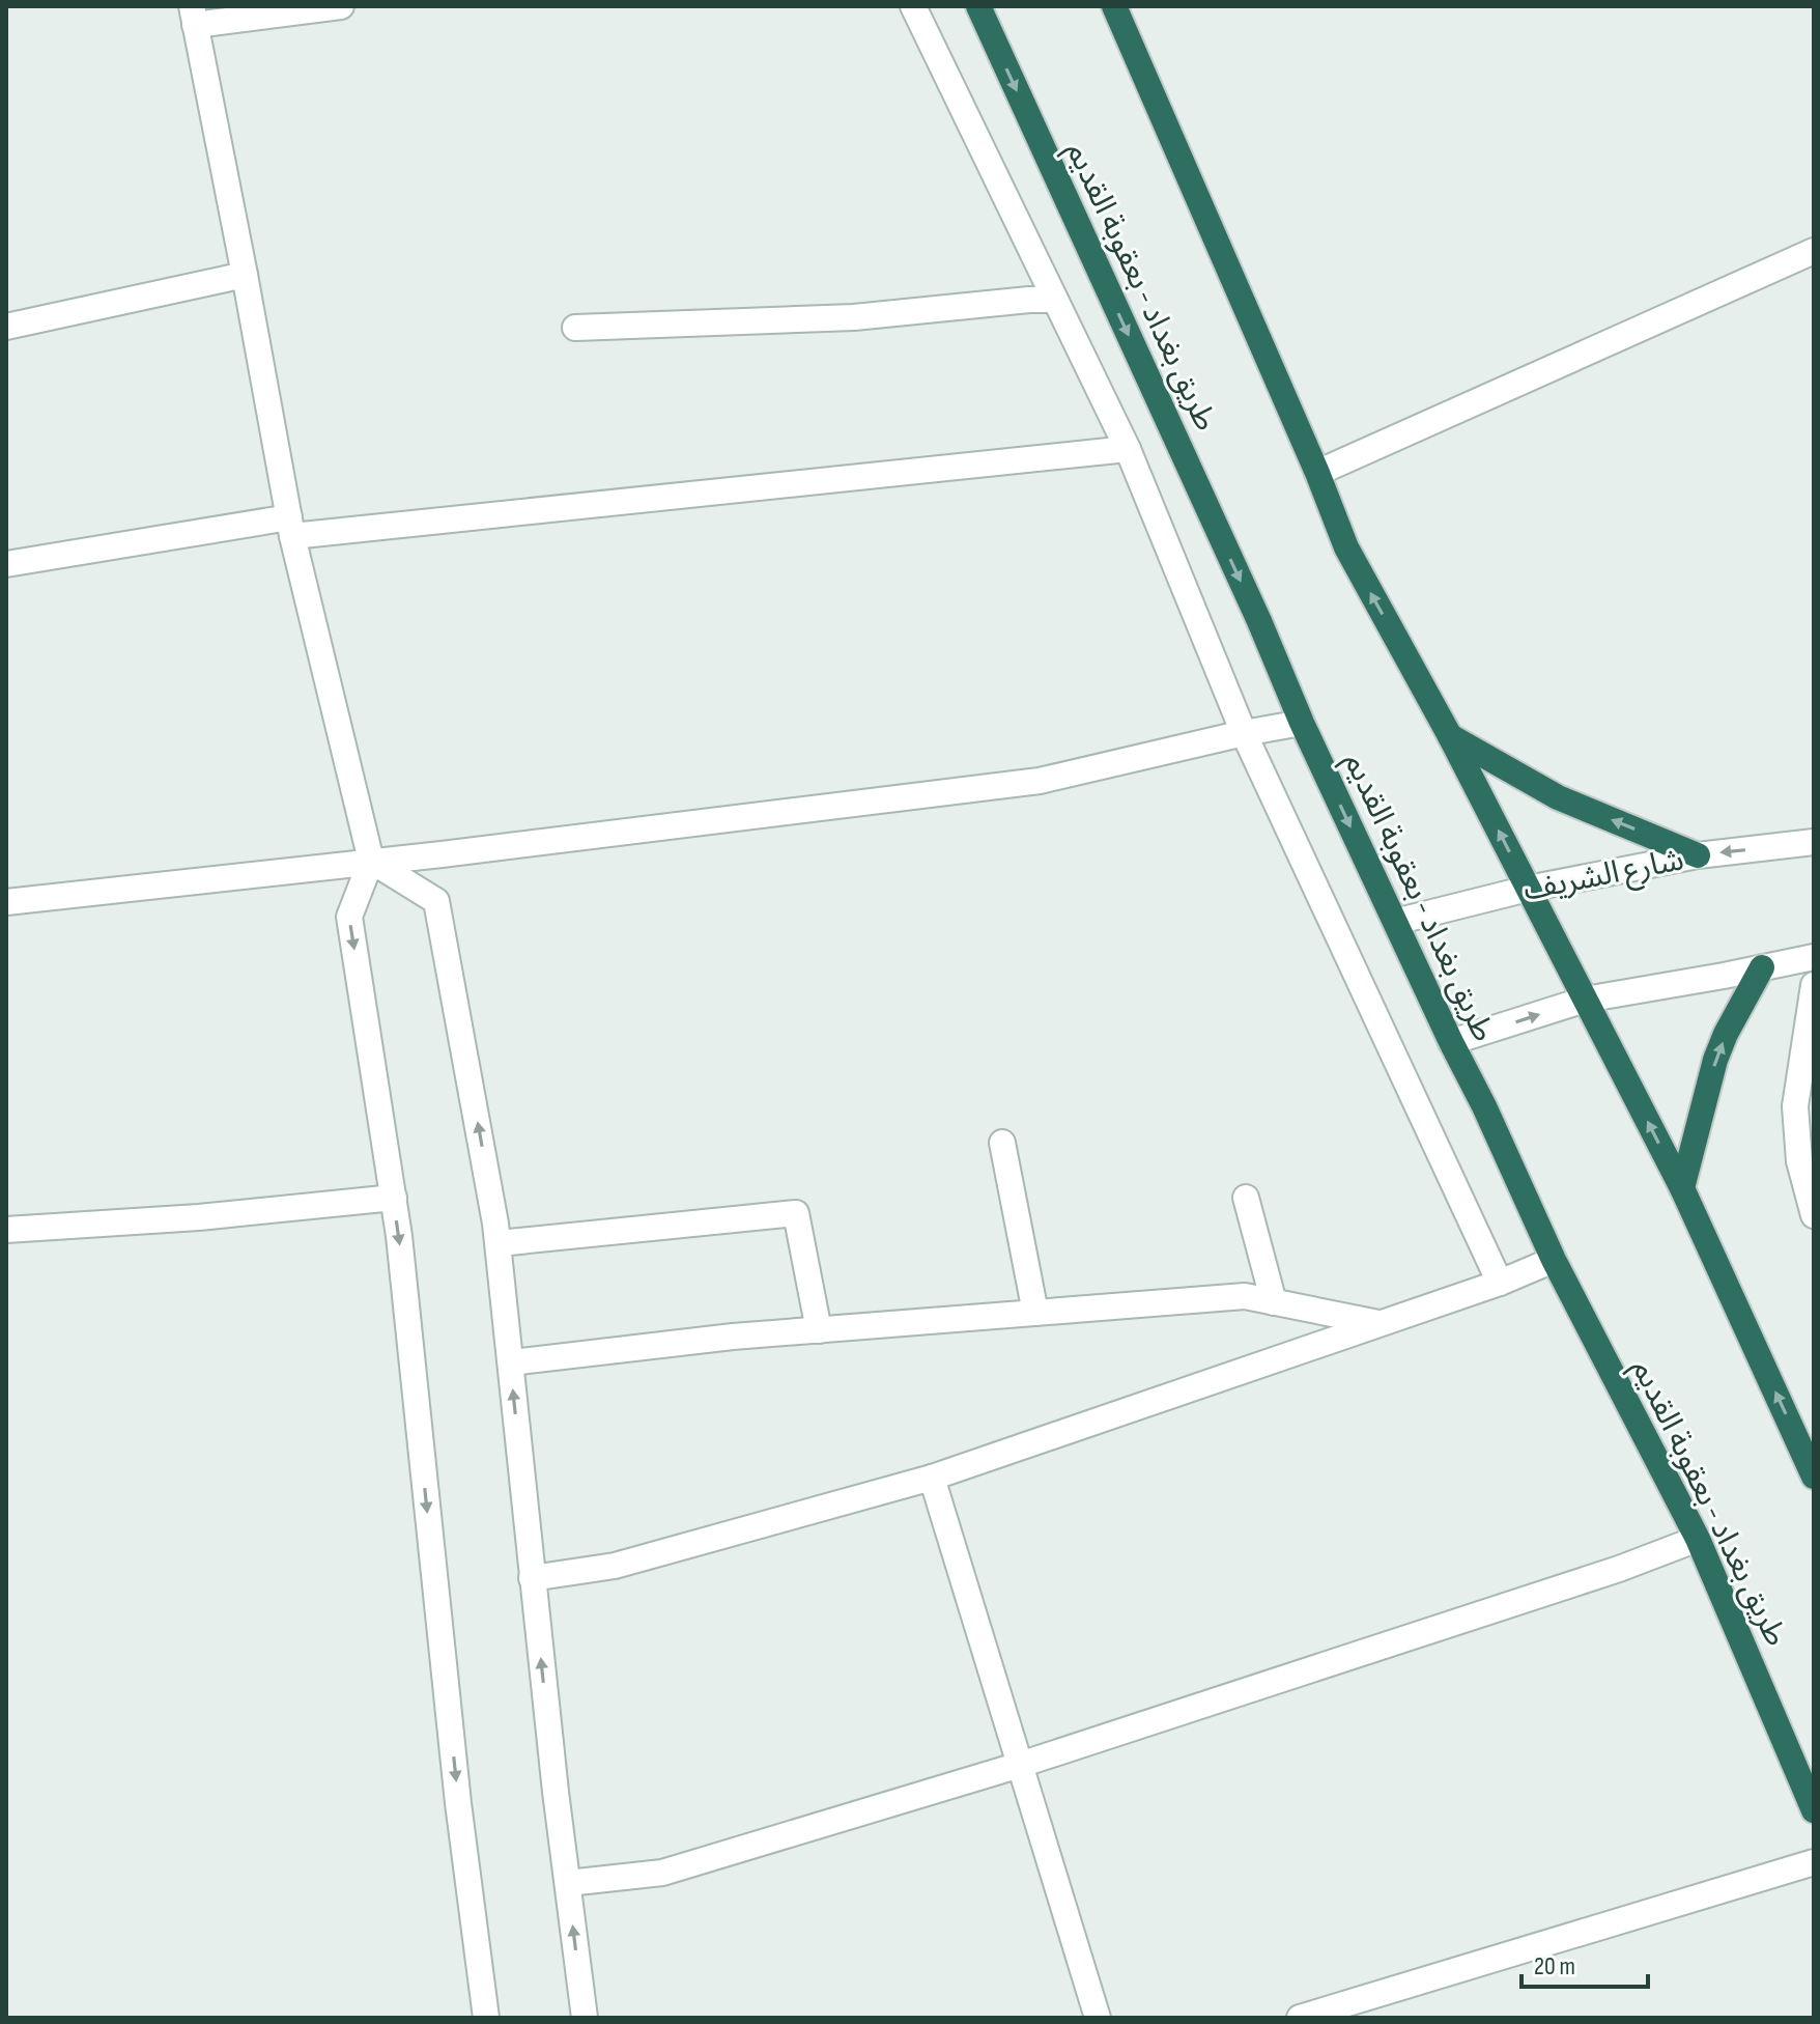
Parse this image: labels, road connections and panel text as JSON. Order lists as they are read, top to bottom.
{
  "streets": {
    "highway": ["طريق بغداد - بعقوبة القديم"],
    "street": ["شارع الشريف"]
  },
  "crossings": [
    ["طريق بغداد - بعقوبة القديم", "شارع الشريف"]
  ],
  "scale_bar": "20 m"
}
